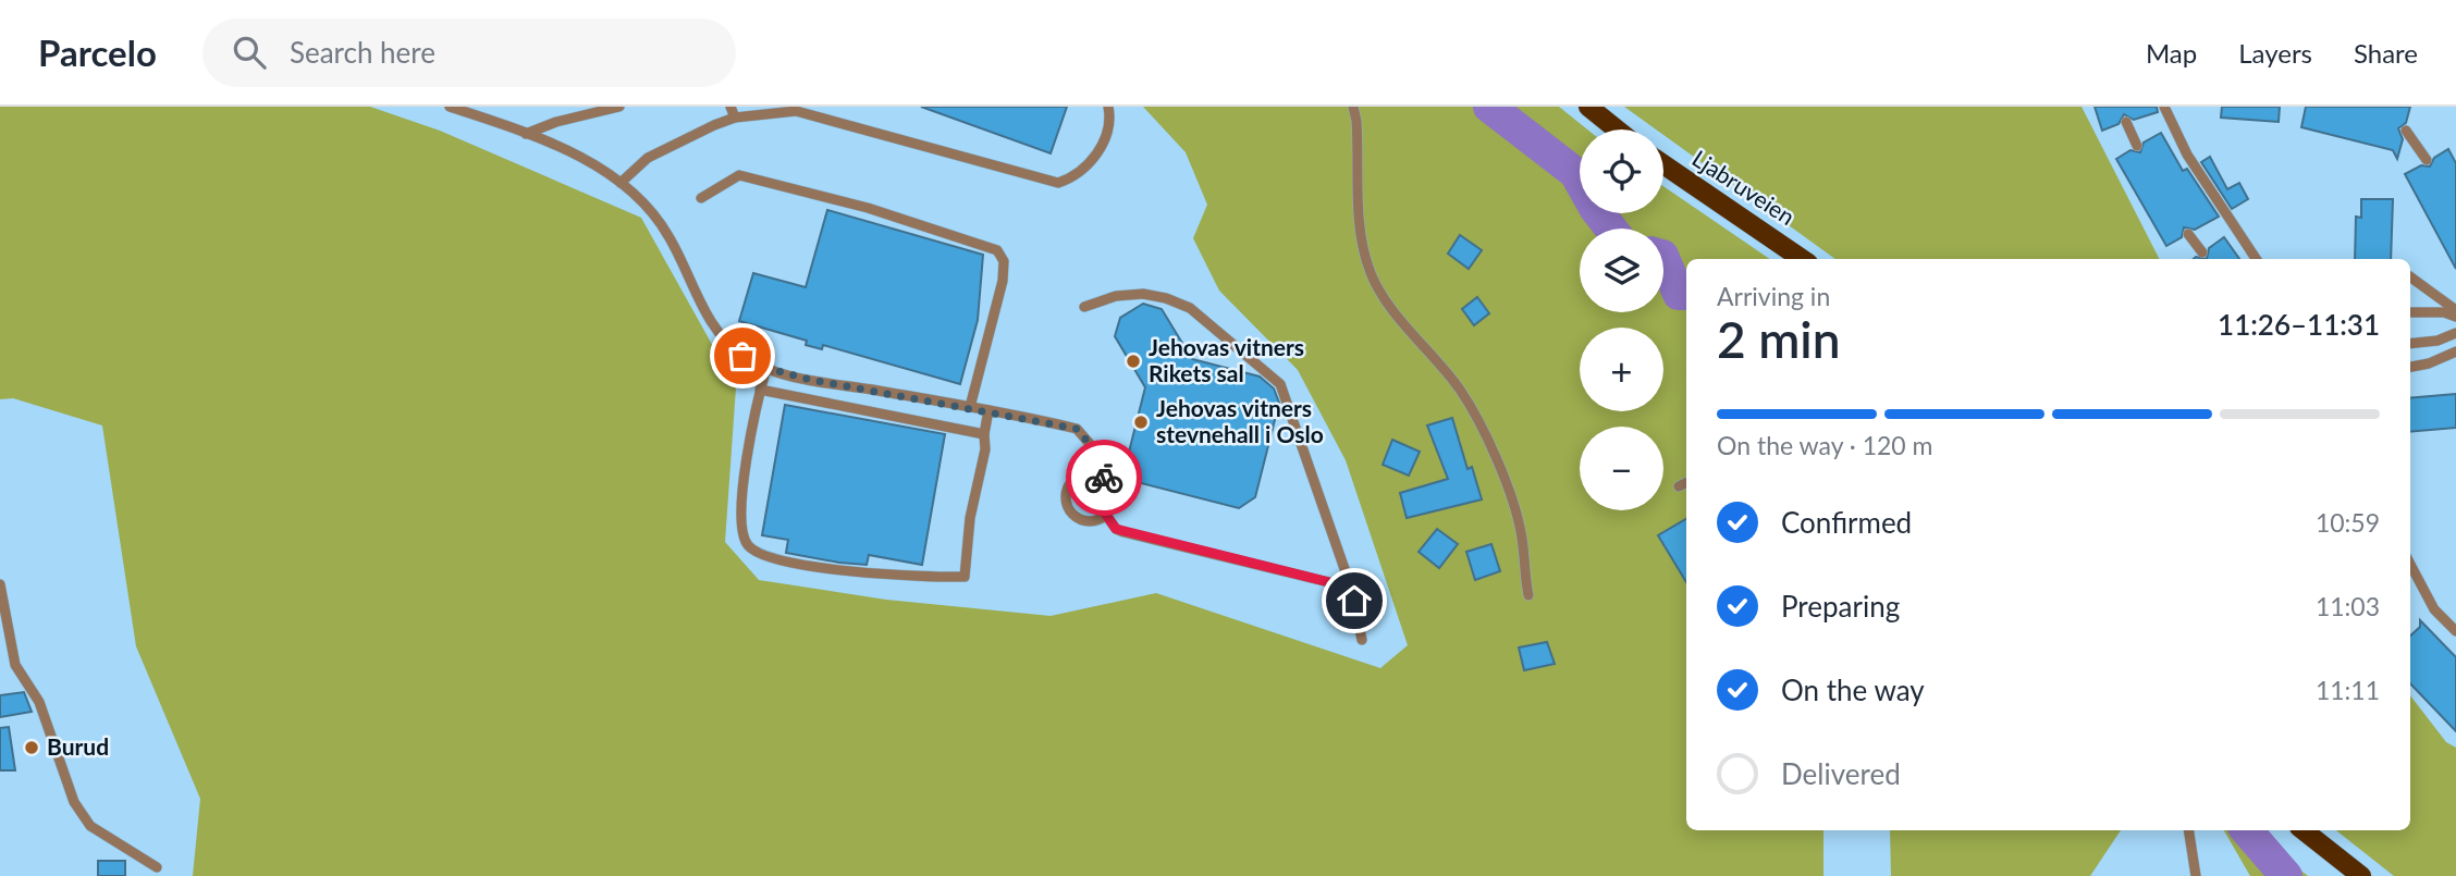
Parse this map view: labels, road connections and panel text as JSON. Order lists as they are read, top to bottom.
{
  "streets": {
    "main road": ["Ljabruveien"]
  },
  "places": ["Jehovas vitners Rikets sal", "Jehovas vitners stevnehall i Oslo", "Burud"],
  "page": {
    "header": "Parcelo",
    "search": "Search here",
    "nav": ["Map", "Layers", "Share"],
    "map_buttons": ["+", "−"],
    "heading": ["2 min", "Arriving in", "11:26–11:31"],
    "bar": "On the way · 120 m",
    "list": [
      ["Confirmed", "10:59"],
      ["Preparing", "11:03"],
      ["On the way", "11:11"],
      "Delivered"
    ]
  }
}
